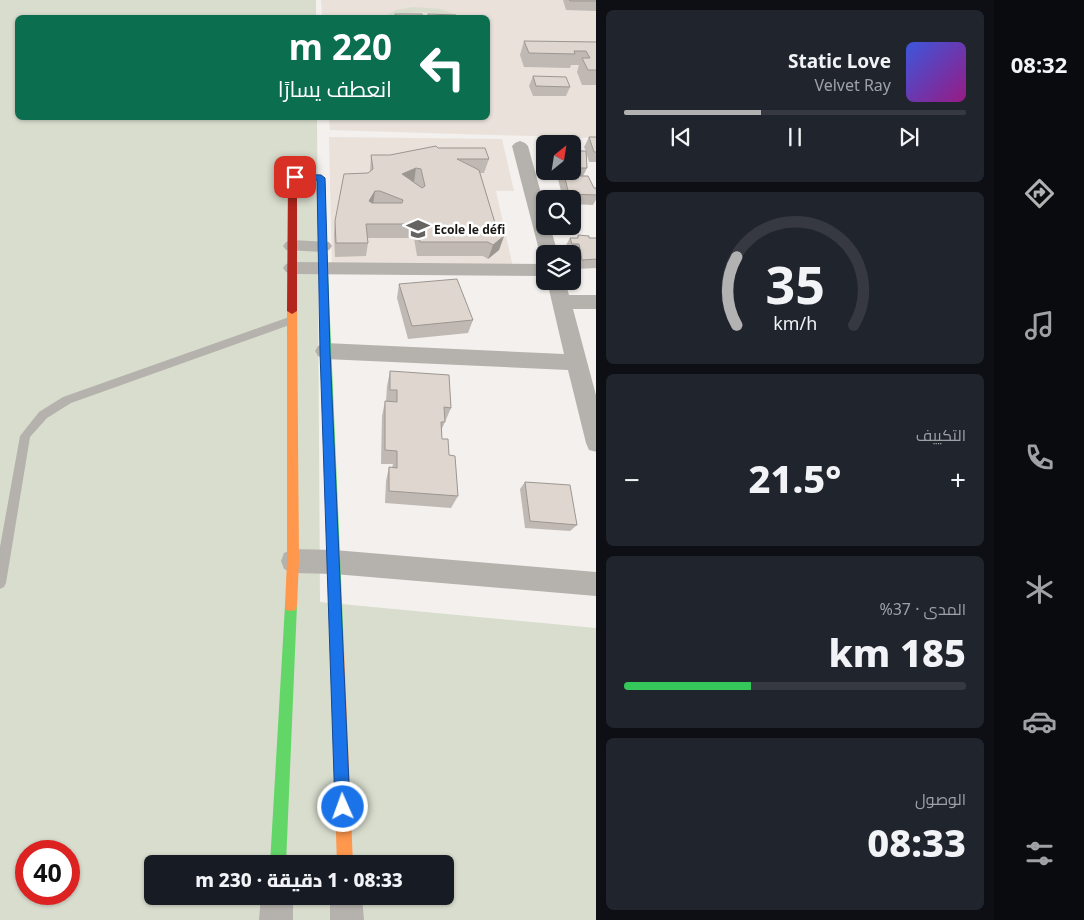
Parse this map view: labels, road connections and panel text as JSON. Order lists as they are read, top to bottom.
{
  "places": {
    "school or university": ["Ecole le défi"]
  },
  "north": "top right",
  "page": {
    "tabs": "08:32",
    "turn": ["220 m", "انعطف يسارًا"],
    "song": ["Static Love", "Velvet Ray"],
    "tile": [
      "التكييف",
      ["المدى · 37%", "185 km"],
      ["الوصول", "08:33"]
    ],
    "heat": ["−", "21.5°", "+"],
    "limit": "40",
    "trip": "08:33 · 1 دقيقة · 230 m",
    "gauge": ["35", "km/h"]
  }
}
